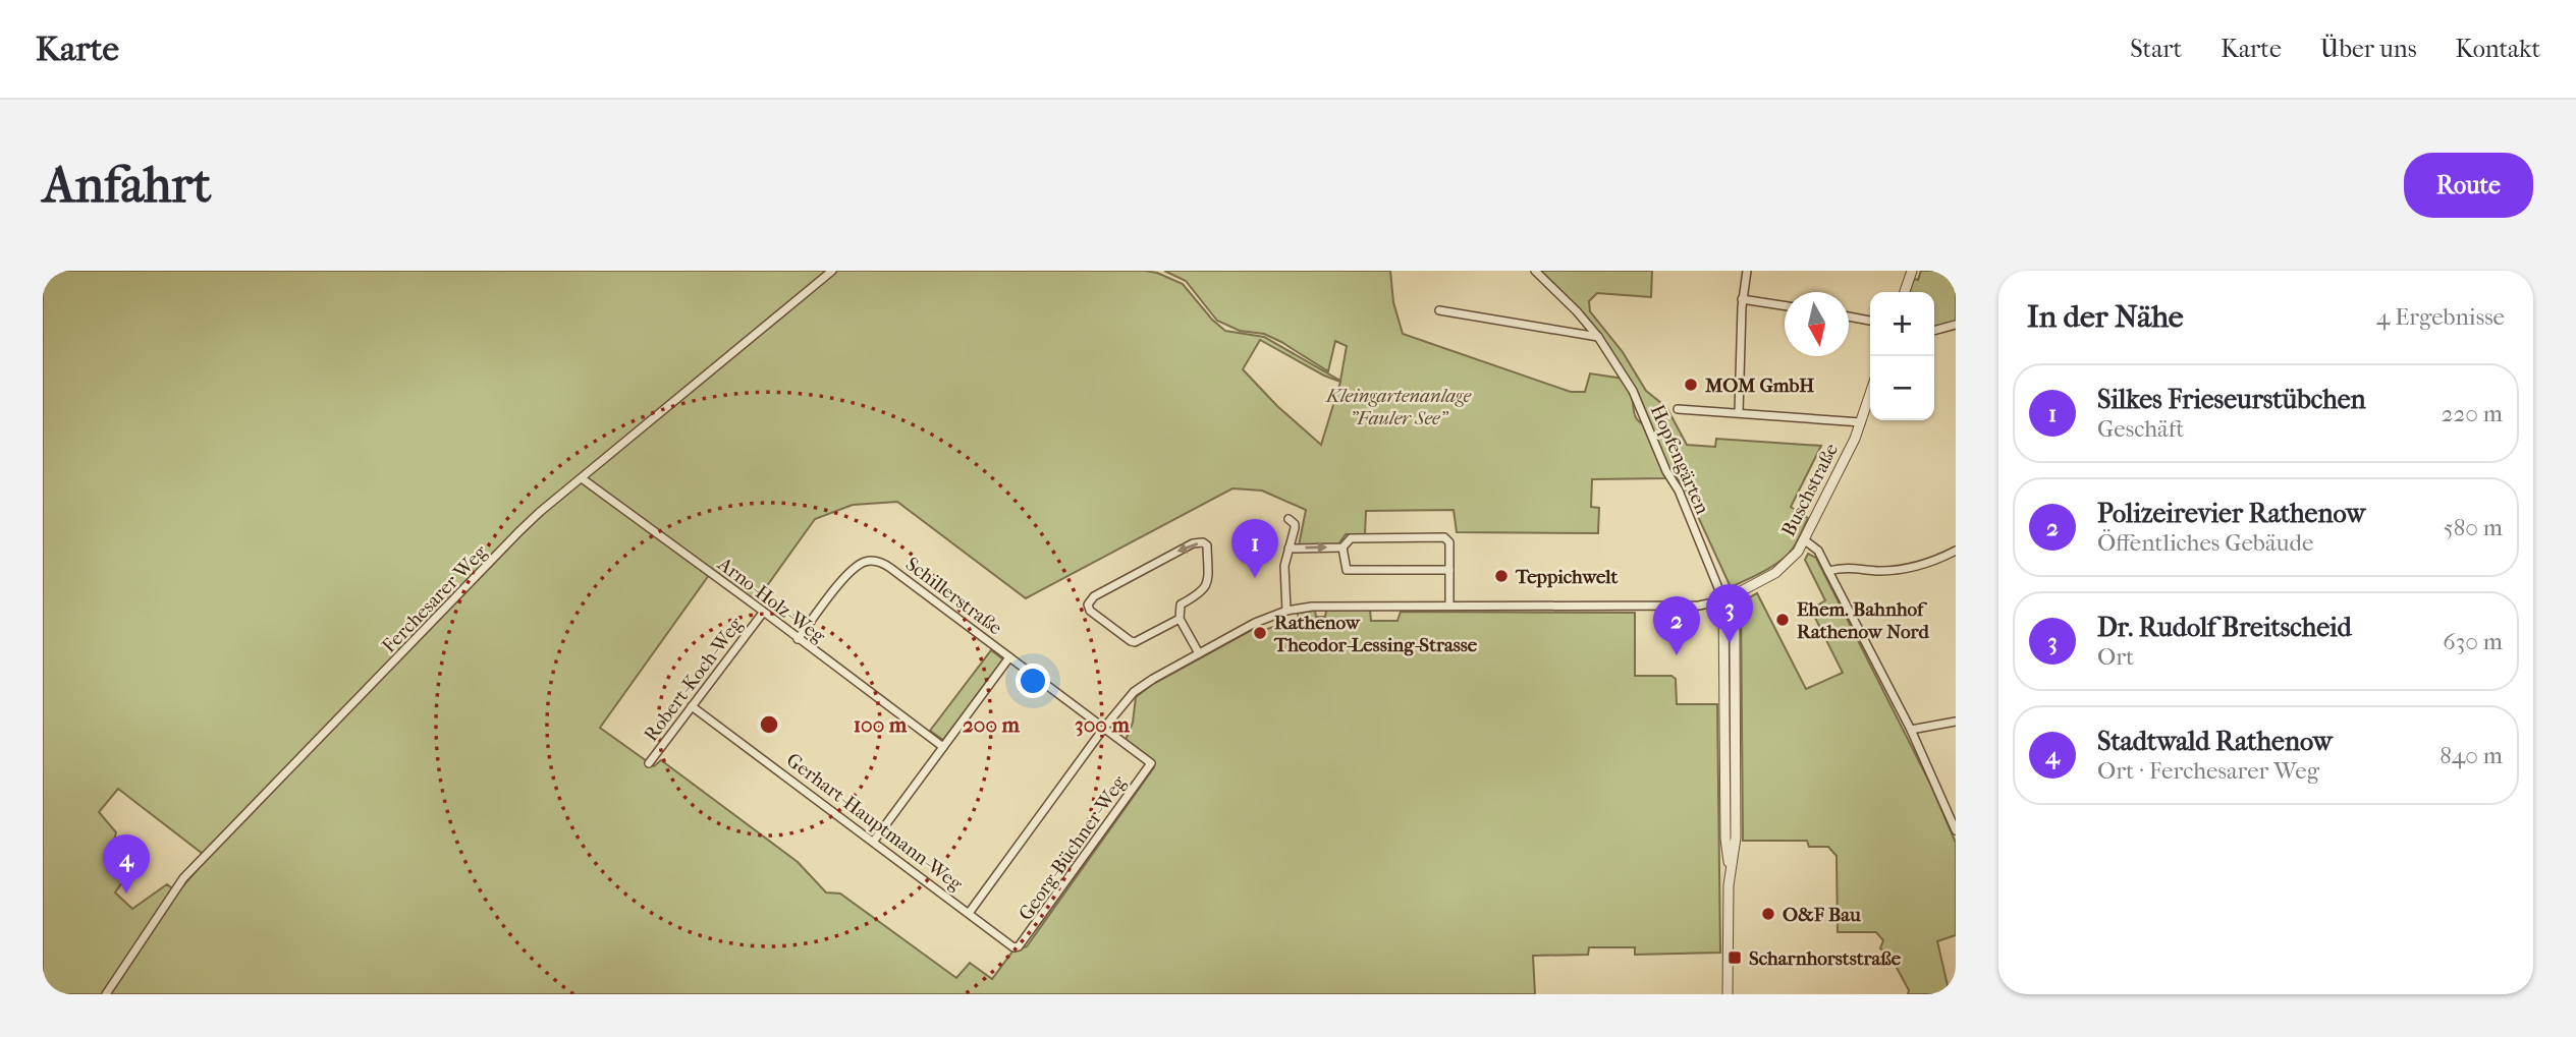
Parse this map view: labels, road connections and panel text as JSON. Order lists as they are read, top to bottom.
{
  "streets": {
    "street": [
      "Hopfengärten",
      "Buschstraße",
      "Schillerstraße",
      "Ferchesarer Weg",
      "Arno-Holz-Weg",
      "Robert-Koch-Weg",
      "Gerhart-Hauptmann-Weg",
      "Georg-Büchner-Weg"
    ]
  },
  "crossings": [
    ["Hopfengärten", "Buschstraße"],
    ["Schillerstraße", "Arno-Holz-Weg"],
    ["Schillerstraße", "Georg-Büchner-Weg"],
    ["Ferchesarer Weg", "Arno-Holz-Weg"],
    ["Arno-Holz-Weg", "Robert-Koch-Weg"],
    ["Robert-Koch-Weg", "Gerhart-Hauptmann-Weg"],
    ["Gerhart-Hauptmann-Weg", "Georg-Büchner-Weg"]
  ],
  "parks": ["Kleingartenanlage \"Fauler See\""],
  "places": {
    "other": [
      "MOM GmbH",
      "Teppichwelt",
      "Ehem. Bahnhof Rathenow Nord",
      "Rathenow Theodor-Lessing-Strasse",
      "O&F Bau"
    ],
    "transit": ["Scharnhorststraße"]
  },
  "north": "bottom",
  "page": {
    "header": "Karte",
    "nav": [
      "Start",
      "Karte",
      "Über uns",
      "Kontakt"
    ],
    "buttons": "Route",
    "title": "Anfahrt",
    "heading": ["In der Nähe", "4 Ergebnisse"],
    "map_buttons": ["+", "−"],
    "list": [
      {
        "mark": "1",
        "name": "Silkes Frieseurstübchen",
        "note": "Geschäft",
        "value": "220 m"
      },
      {
        "mark": "2",
        "name": "Polizeirevier Rathenow",
        "note": "Öffentliches Gebäude",
        "value": "580 m"
      },
      {
        "mark": "3",
        "name": "Dr. Rudolf Breitscheid",
        "note": "Ort",
        "value": "630 m"
      },
      {
        "mark": "4",
        "name": "Stadtwald Rathenow",
        "note": "Ort · Ferchesarer Weg",
        "value": "840 m"
      }
    ],
    "pins": [
      "1",
      "3",
      "2",
      "4"
    ]
  },
  "rings": ["100 m", "200 m", "300 m"]
}
